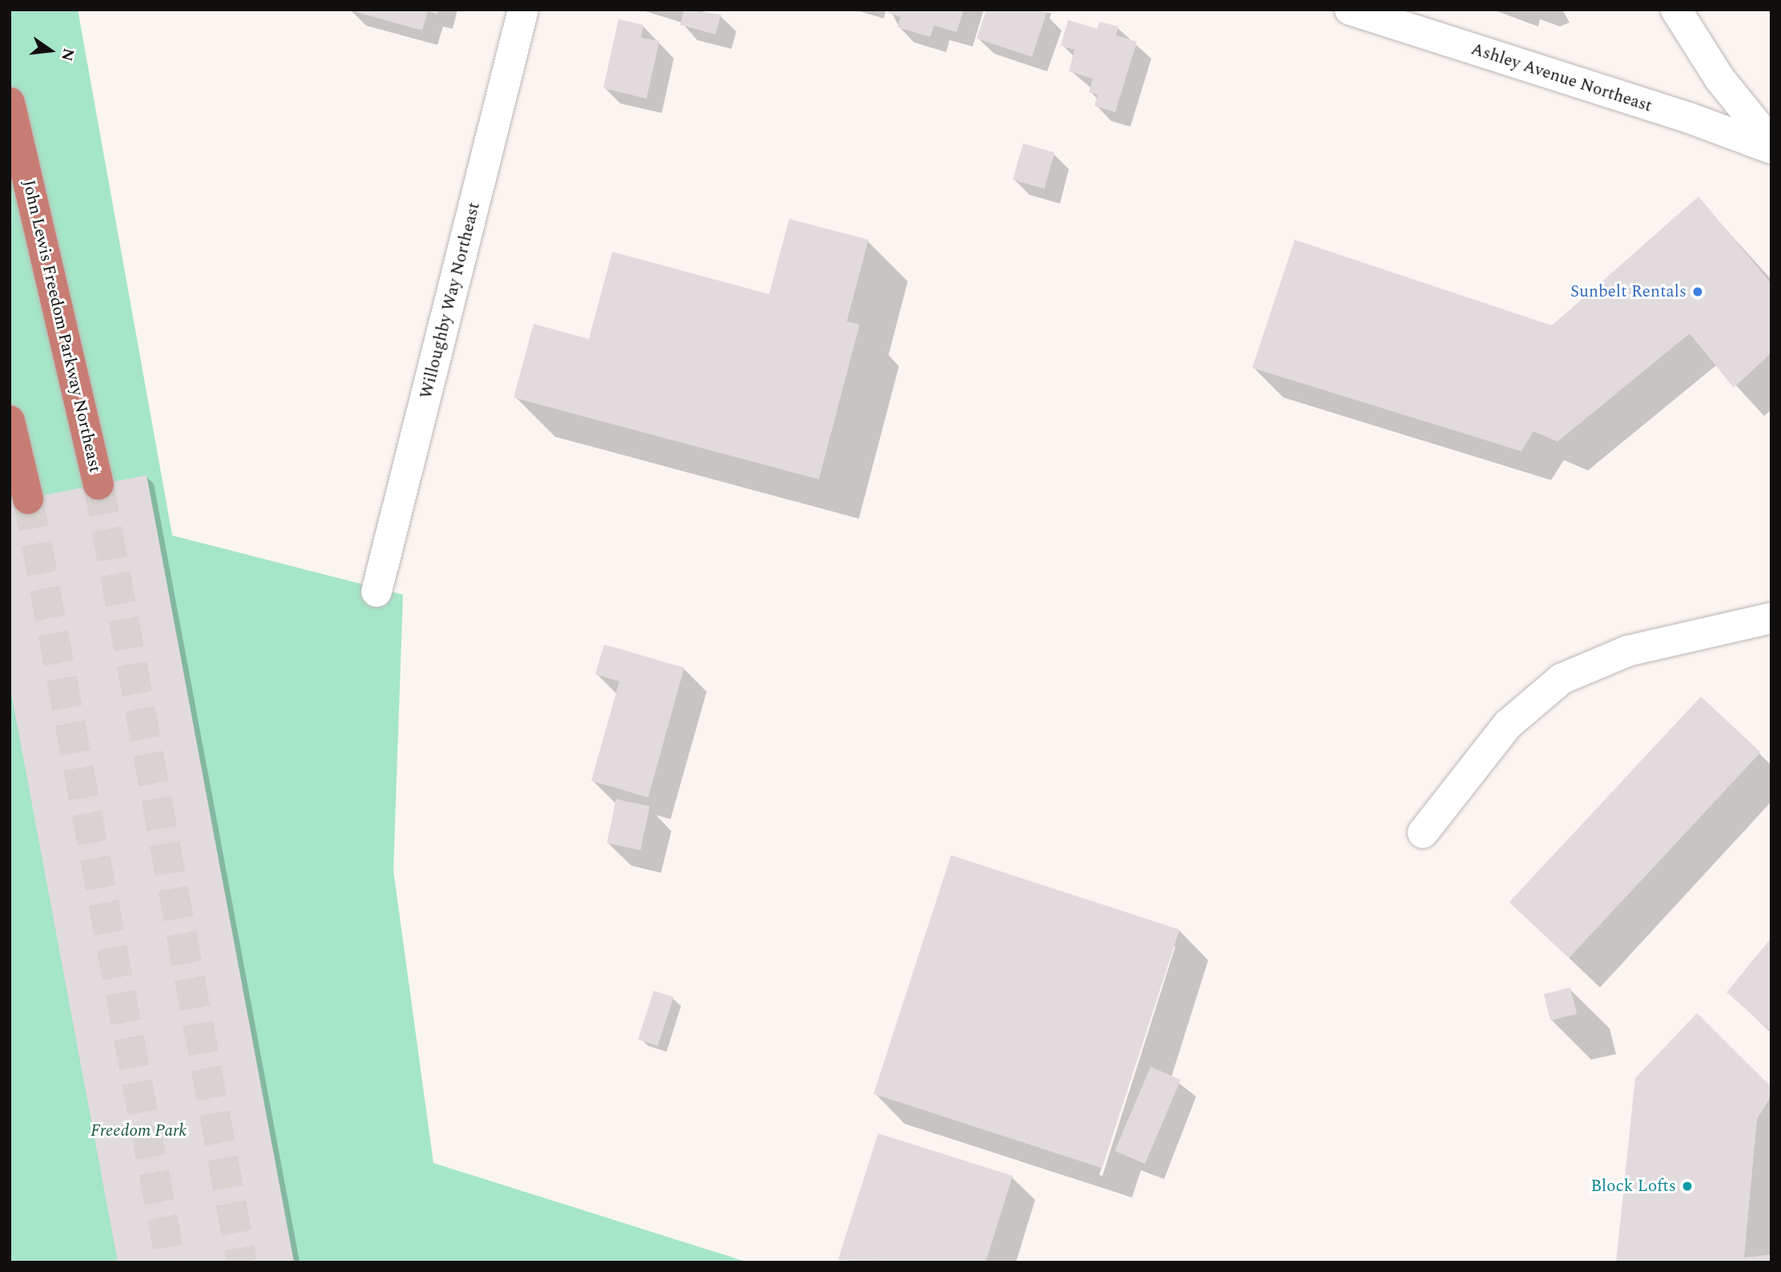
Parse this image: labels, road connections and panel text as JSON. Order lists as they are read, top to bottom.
{
  "streets": {
    "highway": ["John Lewis Freedom Parkway Northeast"],
    "street": ["Ashley Avenue Northeast", "Willoughby Way Northeast"]
  },
  "parks": ["Freedom Park"],
  "places": ["Sunbelt Rentals", "Block Lofts"],
  "north": "right"
}
